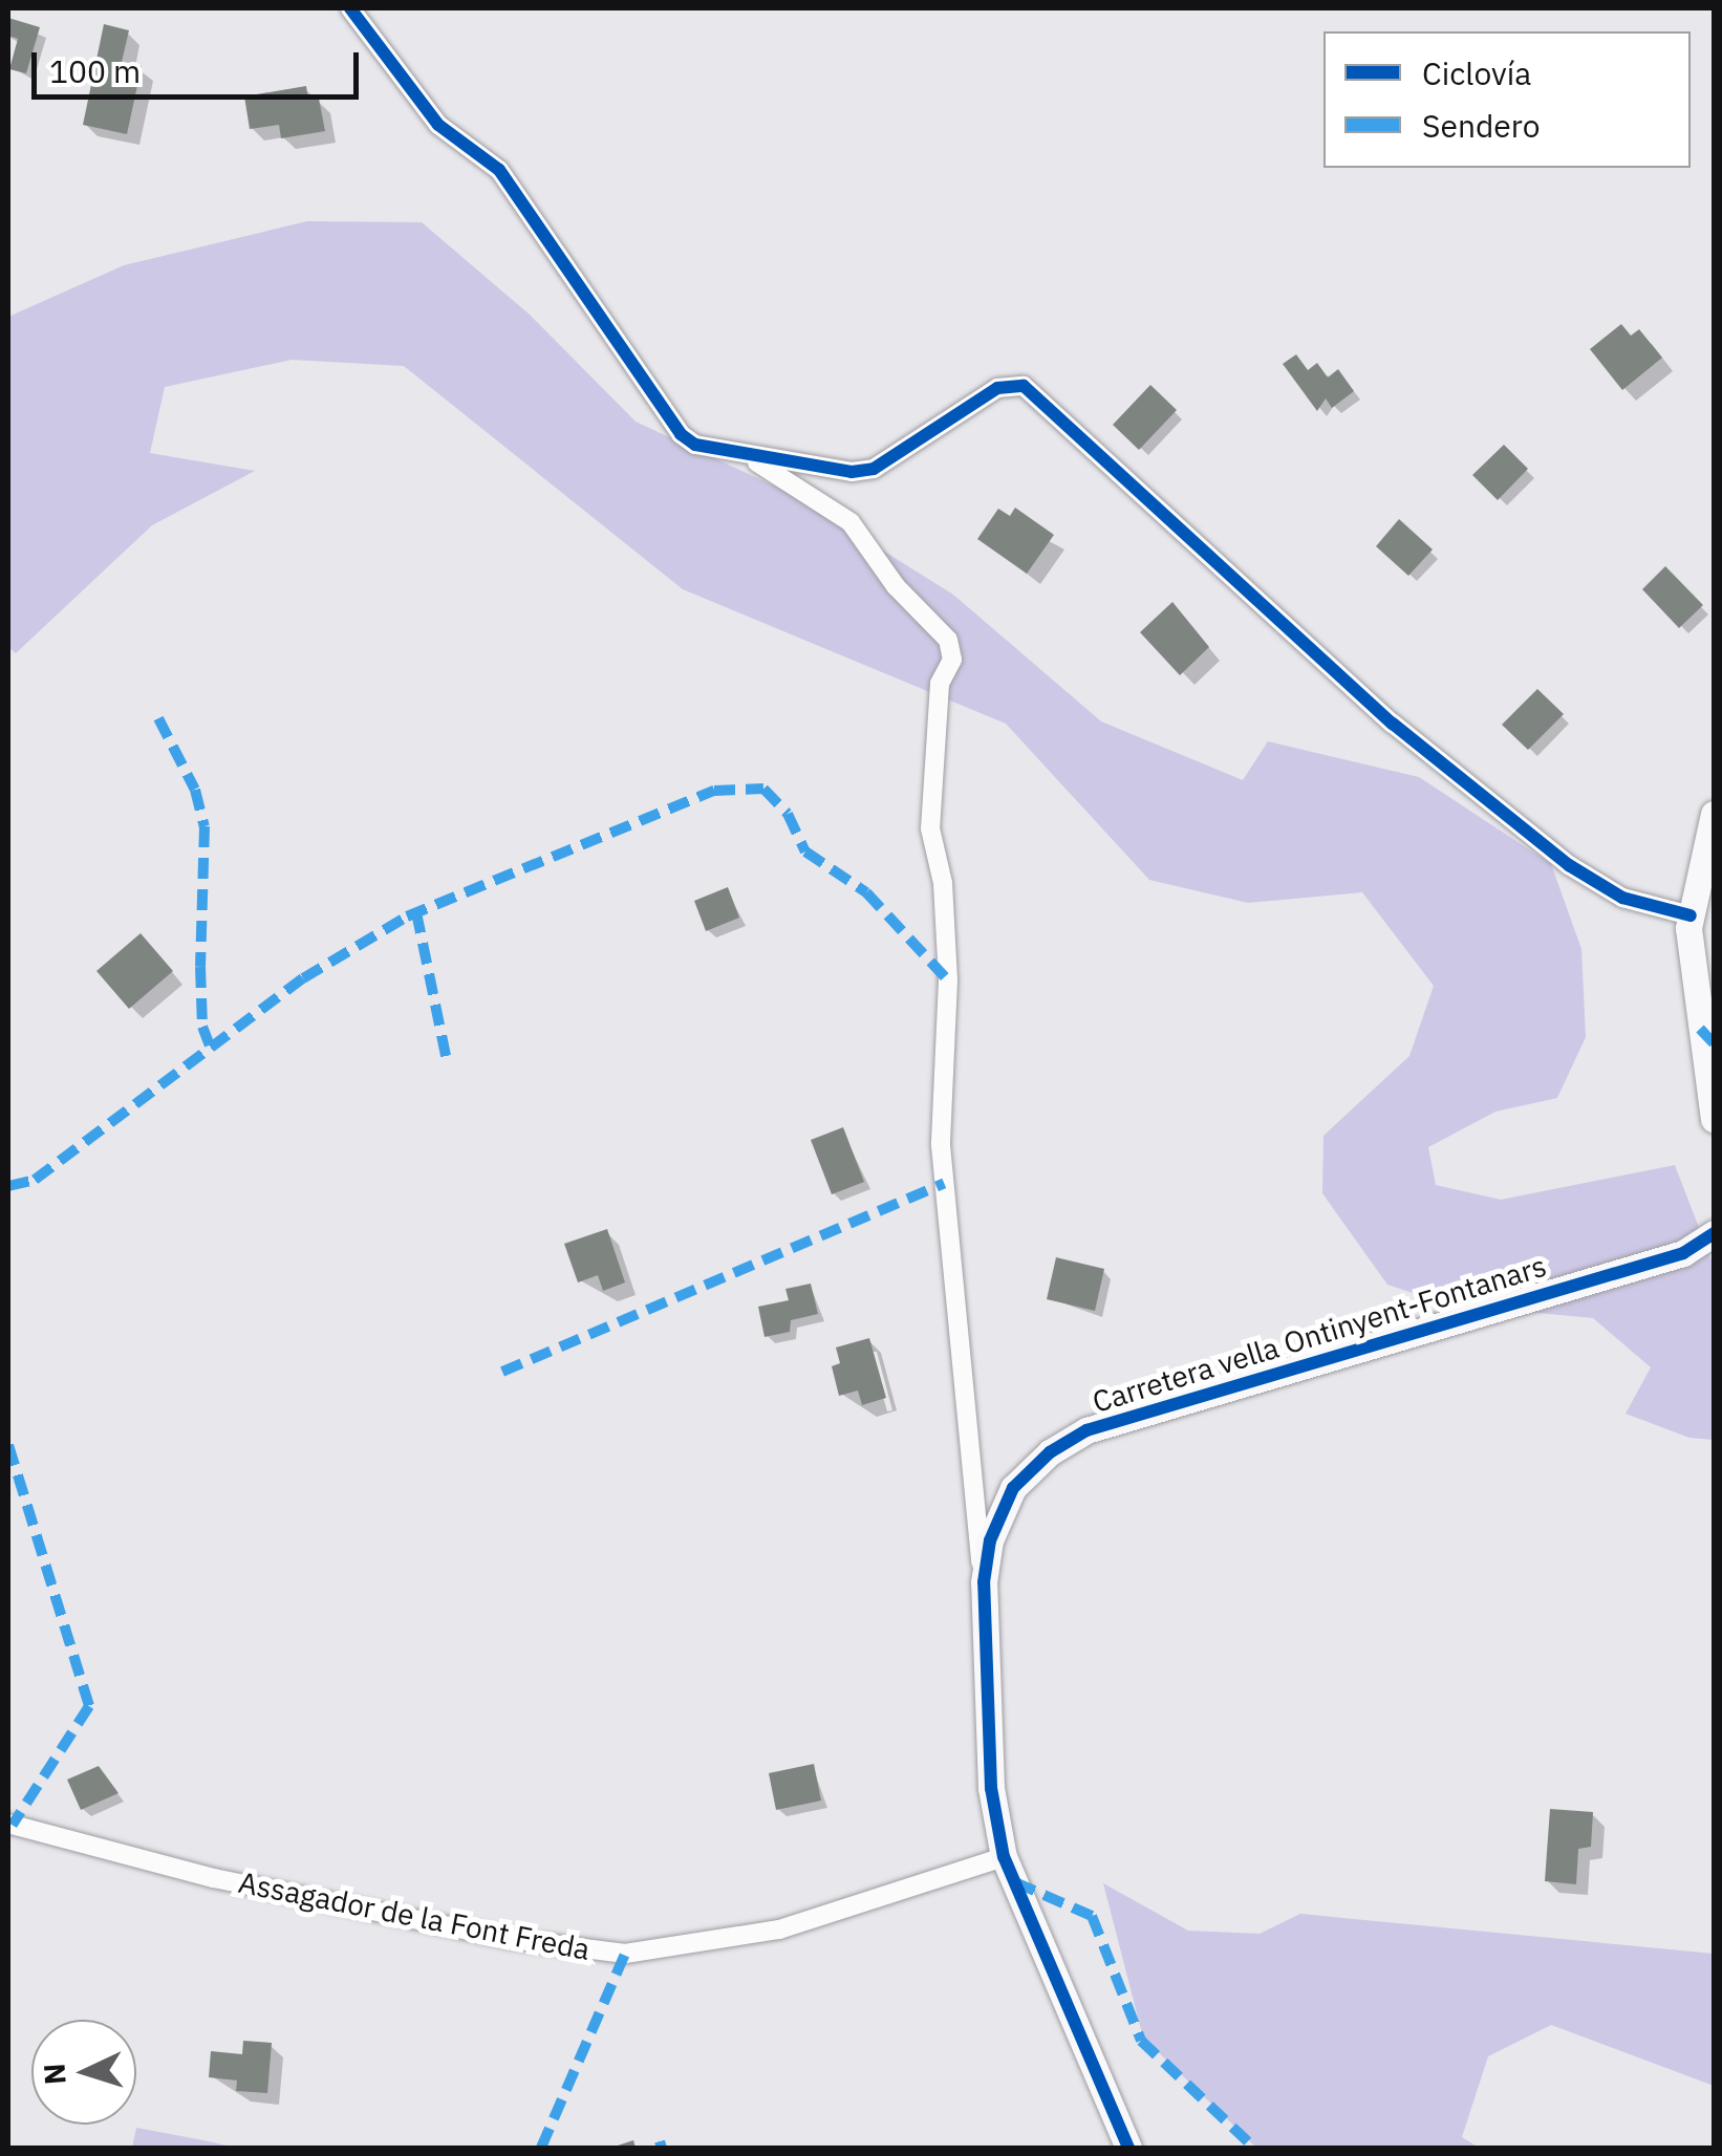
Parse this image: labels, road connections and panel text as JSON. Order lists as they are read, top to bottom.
{
  "streets": {
    "street": ["Carretera vella Ontinyent-Fontanars", "Assagador de la Font Freda"]
  },
  "crossings": [
    ["Carretera vella Ontinyent-Fontanars", "Assagador de la Font Freda"]
  ],
  "legend": ["Ciclovía", "Sendero"],
  "scale_bar": "100 m",
  "north": "left"
}
